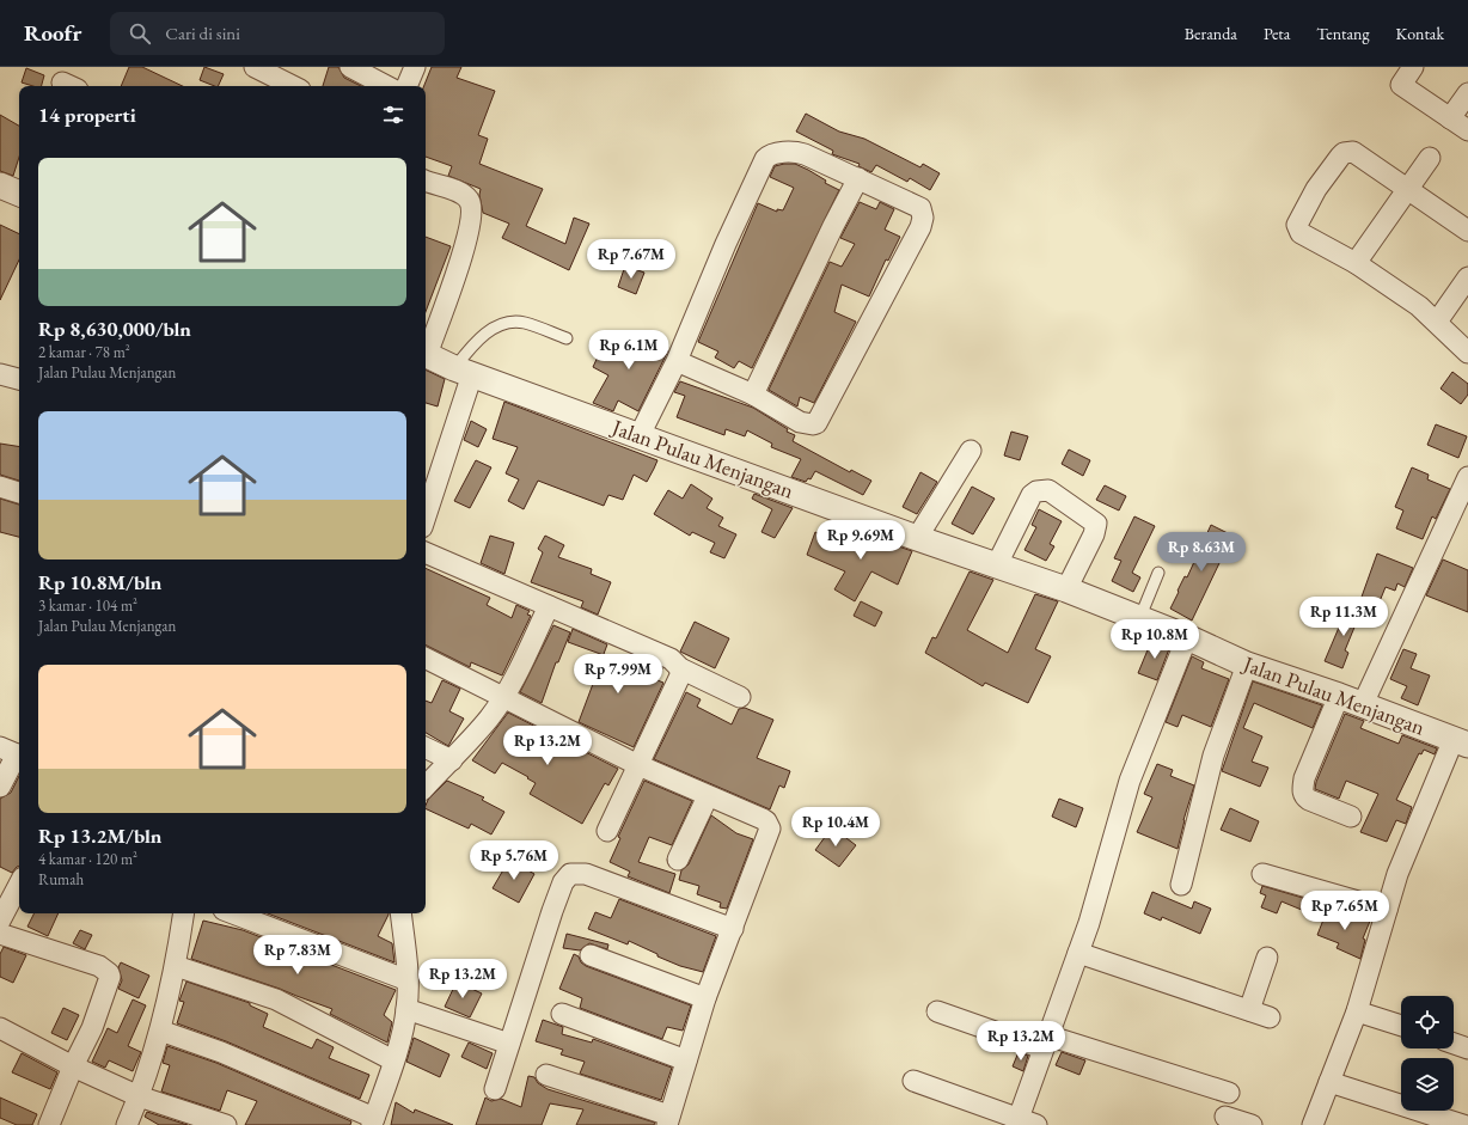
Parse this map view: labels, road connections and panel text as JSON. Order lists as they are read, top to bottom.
{
  "streets": {
    "street": ["Jalan Pulau Menjangan"]
  },
  "page": {
    "header": "Roofr",
    "search": "Cari di sini",
    "nav": [
      "Beranda",
      "Peta",
      "Tentang",
      "Kontak"
    ],
    "heading": "14 properti",
    "list": [
      {
        "name": "Rp 8,630,000/bln",
        "note": "2 kamar · 78 m² · Jalan Pulau Menjangan"
      },
      {
        "name": "Rp 10.8M/bln",
        "note": "3 kamar · 104 m² · Jalan Pulau Menjangan"
      },
      {
        "name": "Rp 13.2M/bln",
        "note": "4 kamar · 120 m² · Rumah"
      }
    ],
    "price": [
      "Rp 7.67M",
      "Rp 6.1M",
      "Rp 9.69M",
      "Rp 8.63M",
      "Rp 11.3M",
      "Rp 10.8M",
      "Rp 7.99M",
      "Rp 13.2M",
      "Rp 10.4M",
      "Rp 5.76M",
      "Rp 7.65M",
      "Rp 7.83M",
      "Rp 13.2M",
      "Rp 13.2M"
    ]
  }
}
